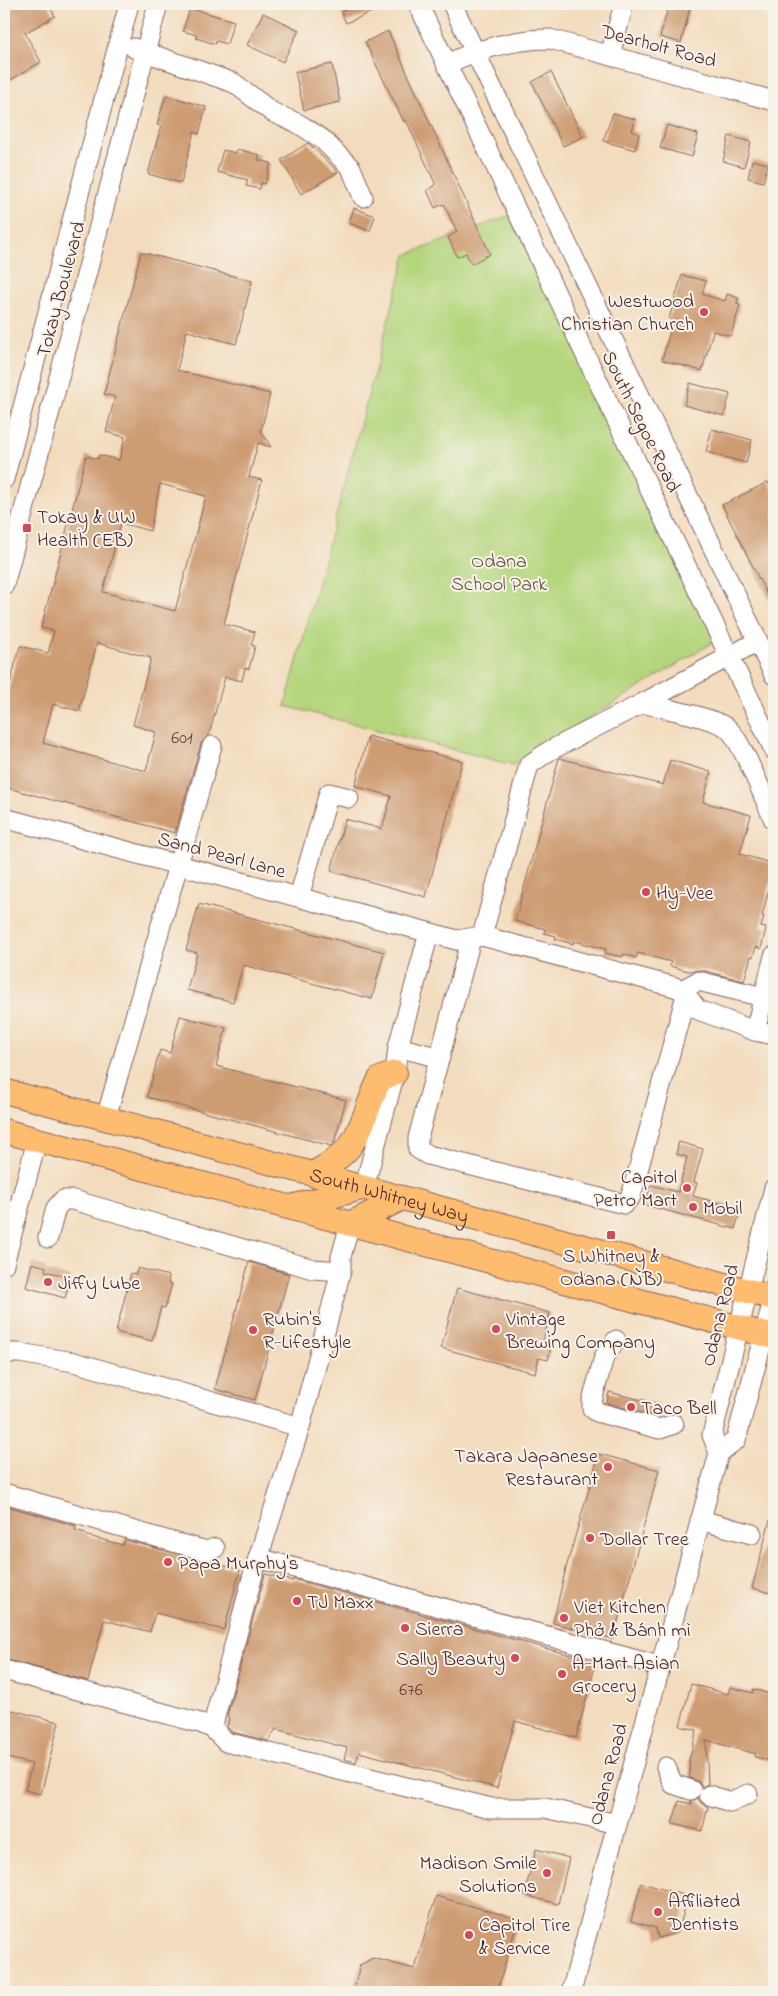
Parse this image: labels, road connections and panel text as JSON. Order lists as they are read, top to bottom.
{
  "streets": {
    "main road": ["South Whitney Way"],
    "street": [
      "Dearholt Road",
      "Tokay Boulevard",
      "South Segoe Road",
      "Sand Pearl Lane",
      "Odana Road"
    ]
  },
  "crossings": [
    ["Dearholt Road", "South Segoe Road"],
    ["South Whitney Way", "Odana Road"]
  ],
  "parks": ["Odana School Park"],
  "places": {
    "other": [
      "Westwood Christian Church",
      "Hy-Vee",
      "Capitol Petro Mart",
      "Mobil",
      "Jiffy Lube",
      "Vintage Brewing Company",
      "Rubin's R-Lifestyle",
      "Taco Bell",
      "Takara Japanese Restaurant",
      "Dollar Tree",
      "Papa Murphy's",
      "TJ Maxx",
      "Viet Kitchen Phở & Bánh mì",
      "Sierra",
      "Sally Beauty",
      "A-Mart Asian Grocery",
      "Madison Smile Solutions",
      "Affiliated Dentists",
      "Capitol Tire & Service"
    ],
    "transit": ["Tokay & UW Health (EB)", "S Whitney & Odana (NB)"]
  },
  "house_numbers": ["601", "676"]
}
